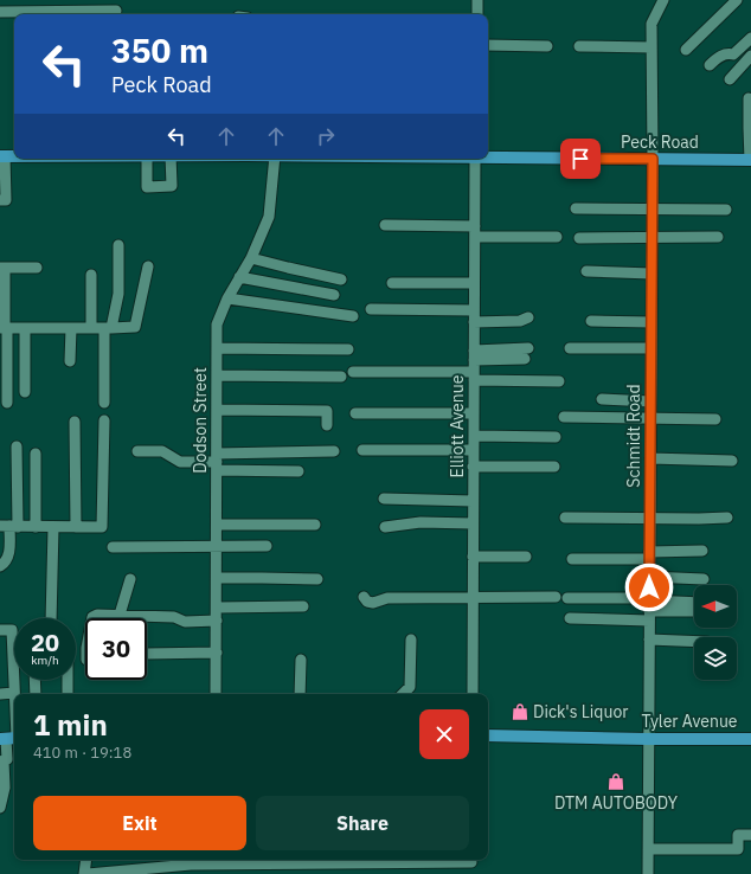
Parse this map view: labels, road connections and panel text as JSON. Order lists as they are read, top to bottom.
{
  "streets": {
    "main road": ["Peck Road", "Tyler Avenue"],
    "street": ["Dodson Street", "Elliott Avenue", "Schmidt Road"]
  },
  "crossings": [
    ["Peck Road", "Schmidt Road"],
    ["Schmidt Road", "Tyler Avenue"]
  ],
  "places": {
    "shop": ["Dick's Liquor", "DTM AUTOBODY"]
  },
  "north": "left",
  "page": {
    "turn": ["350 m", "Peck Road"],
    "speed": "20 km/h",
    "limit": "30",
    "heading": ["1 min", "410 m · 19:18"],
    "buttons": ["Exit", "Share"]
  }
}
